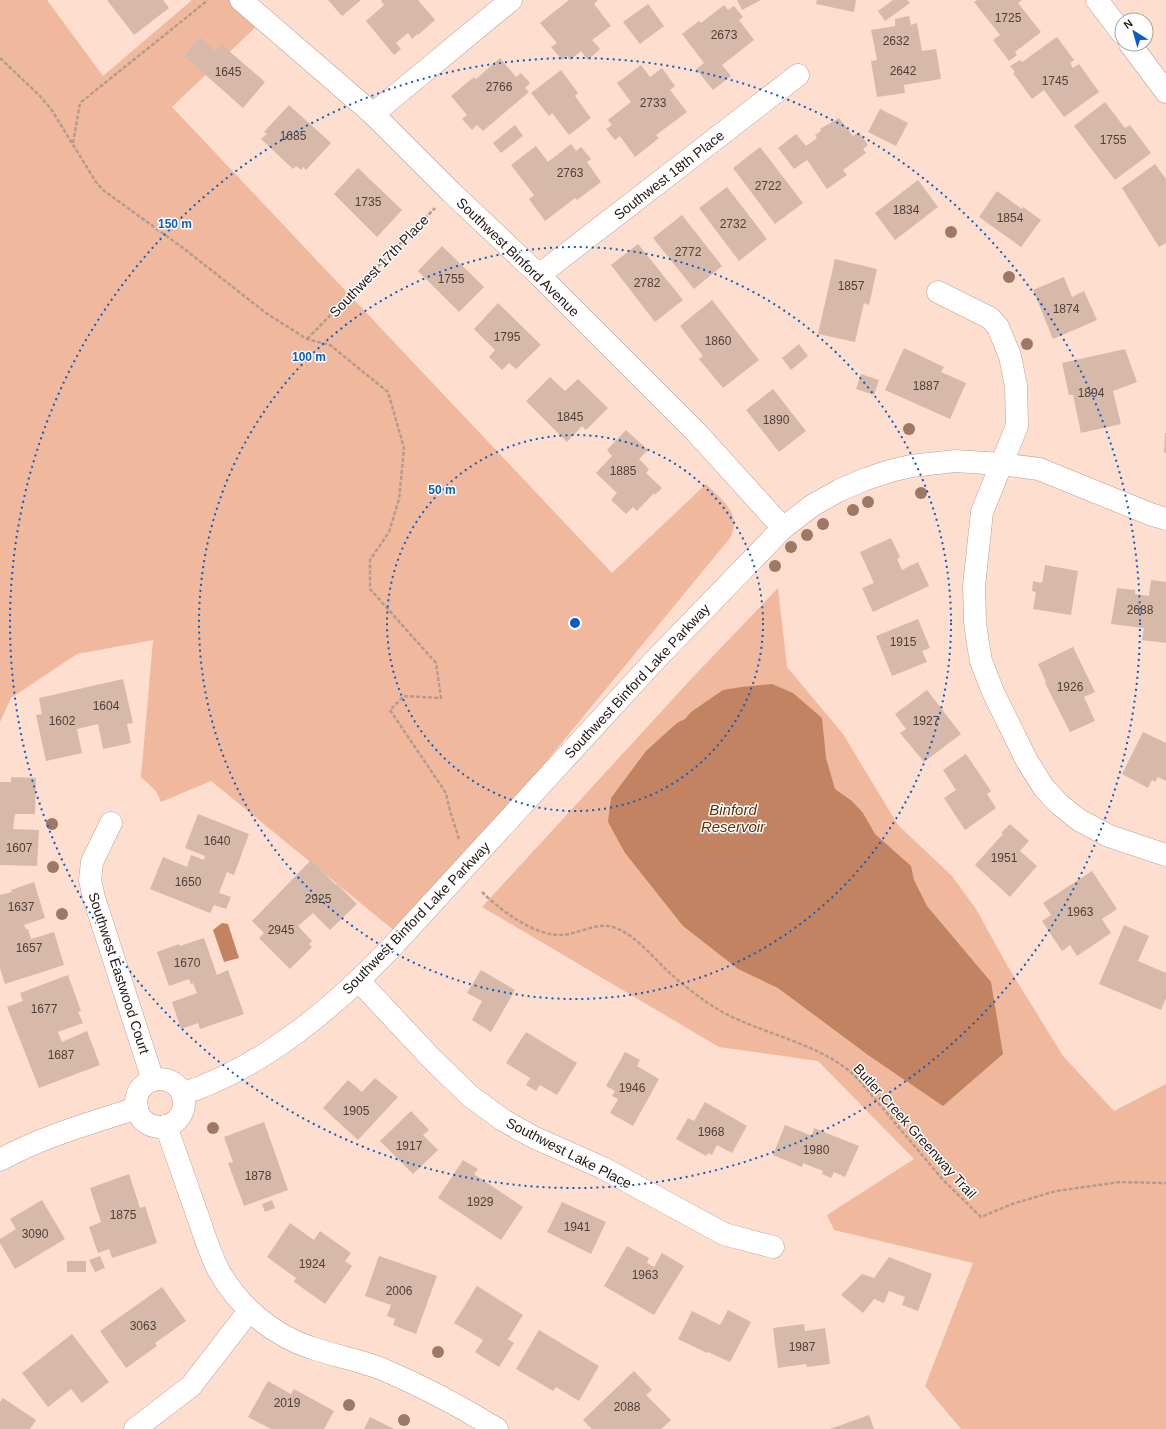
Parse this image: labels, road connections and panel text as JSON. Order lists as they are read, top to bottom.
{
  "streets": {
    "street": [
      "Southwest 18th Place",
      "Southwest Binford Avenue",
      "Southwest Binford Lake Parkway",
      "Southwest Eastwood Court",
      "Southwest Lake Place"
    ],
    "path": ["Southwest 17th Place", "Butler Creek Greenway Trail"]
  },
  "crossings": [
    ["Southwest 18th Place", "Southwest Binford Avenue"],
    ["Southwest Binford Avenue", "Southwest 17th Place"],
    ["Southwest Binford Avenue", "Southwest Binford Lake Parkway"],
    ["Southwest Binford Lake Parkway", "Southwest Eastwood Court"],
    ["Southwest Binford Lake Parkway", "Southwest Lake Place"]
  ],
  "water": ["Binford Reservoir"],
  "house_numbers": [
    "1725",
    "2673",
    "2632",
    "2642",
    "1645",
    "1745",
    "2766",
    "2733",
    "1685",
    "1755",
    "2763",
    "2722",
    "1735",
    "1834",
    "1854",
    "2732",
    "2772",
    "1755",
    "2782",
    "1857",
    "1874",
    "1795",
    "1860",
    "1887",
    "1894",
    "1845",
    "1890",
    "1885",
    "2688",
    "1915",
    "1926",
    "1604",
    "1602",
    "1927",
    "1640",
    "1607",
    "1951",
    "1650",
    "2925",
    "1637",
    "1963",
    "2945",
    "1657",
    "1670",
    "1677",
    "1687",
    "1946",
    "1905",
    "1968",
    "1917",
    "1980",
    "1878",
    "1929",
    "1875",
    "1941",
    "3090",
    "1924",
    "1963",
    "2006",
    "3063",
    "1987",
    "2019",
    "2088"
  ],
  "north": "top left",
  "rings": ["150 m", "100 m", "50 m"]
}
